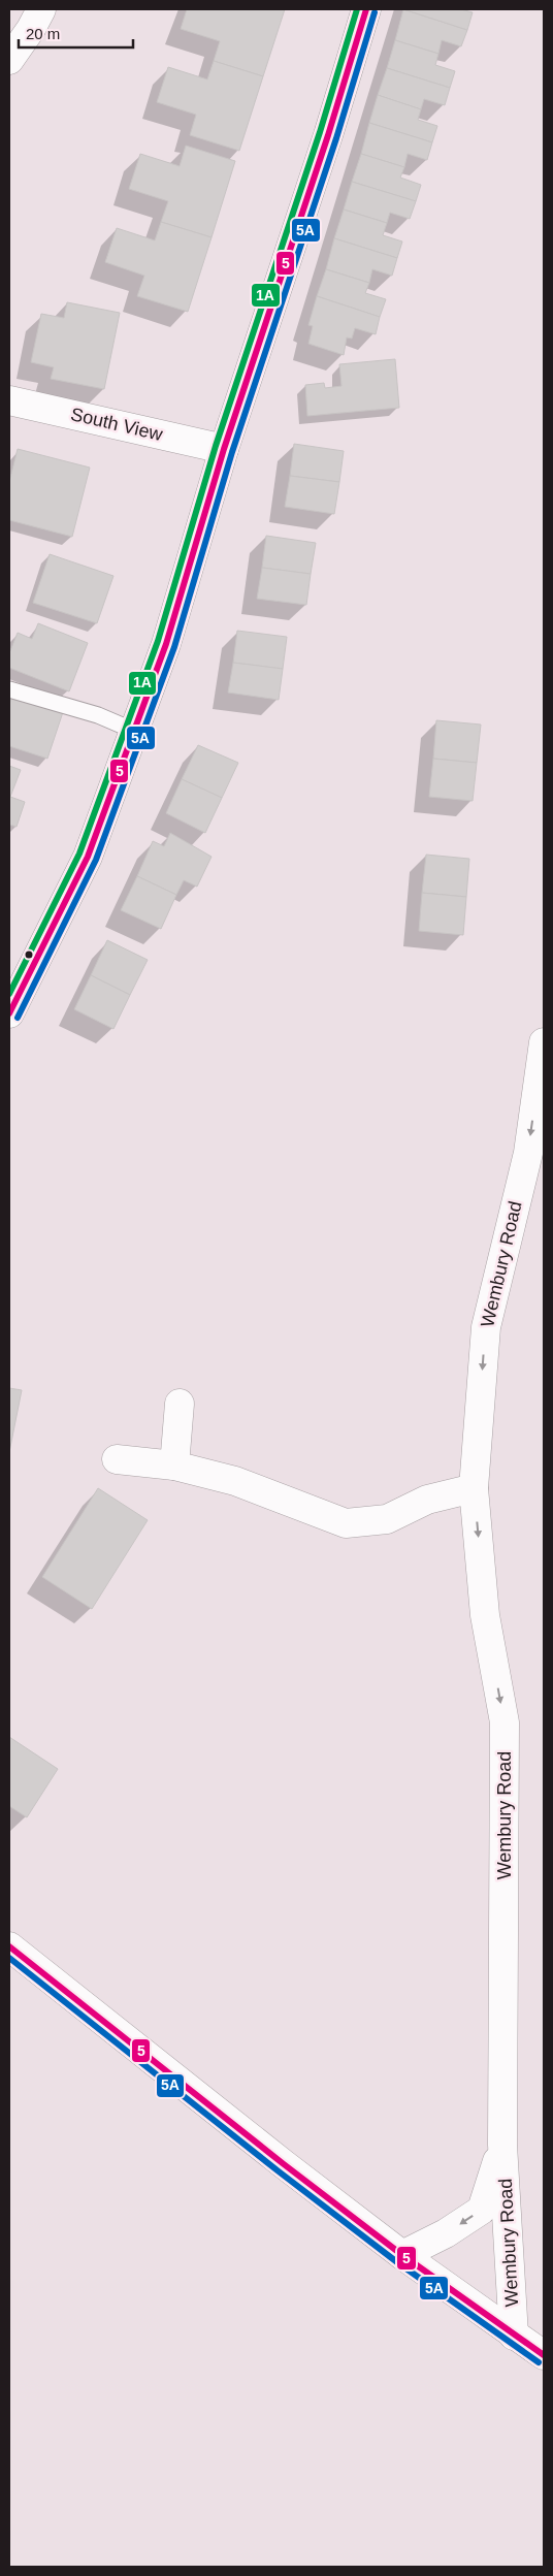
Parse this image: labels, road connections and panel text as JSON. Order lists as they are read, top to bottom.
{
  "streets": {
    "street": ["South View", "Wembury Road"]
  },
  "one_way": ["Wembury Road"],
  "lines": ["transit line 5", "transit line 1A", "transit line 5A"],
  "scale_bar": "20 m"
}
